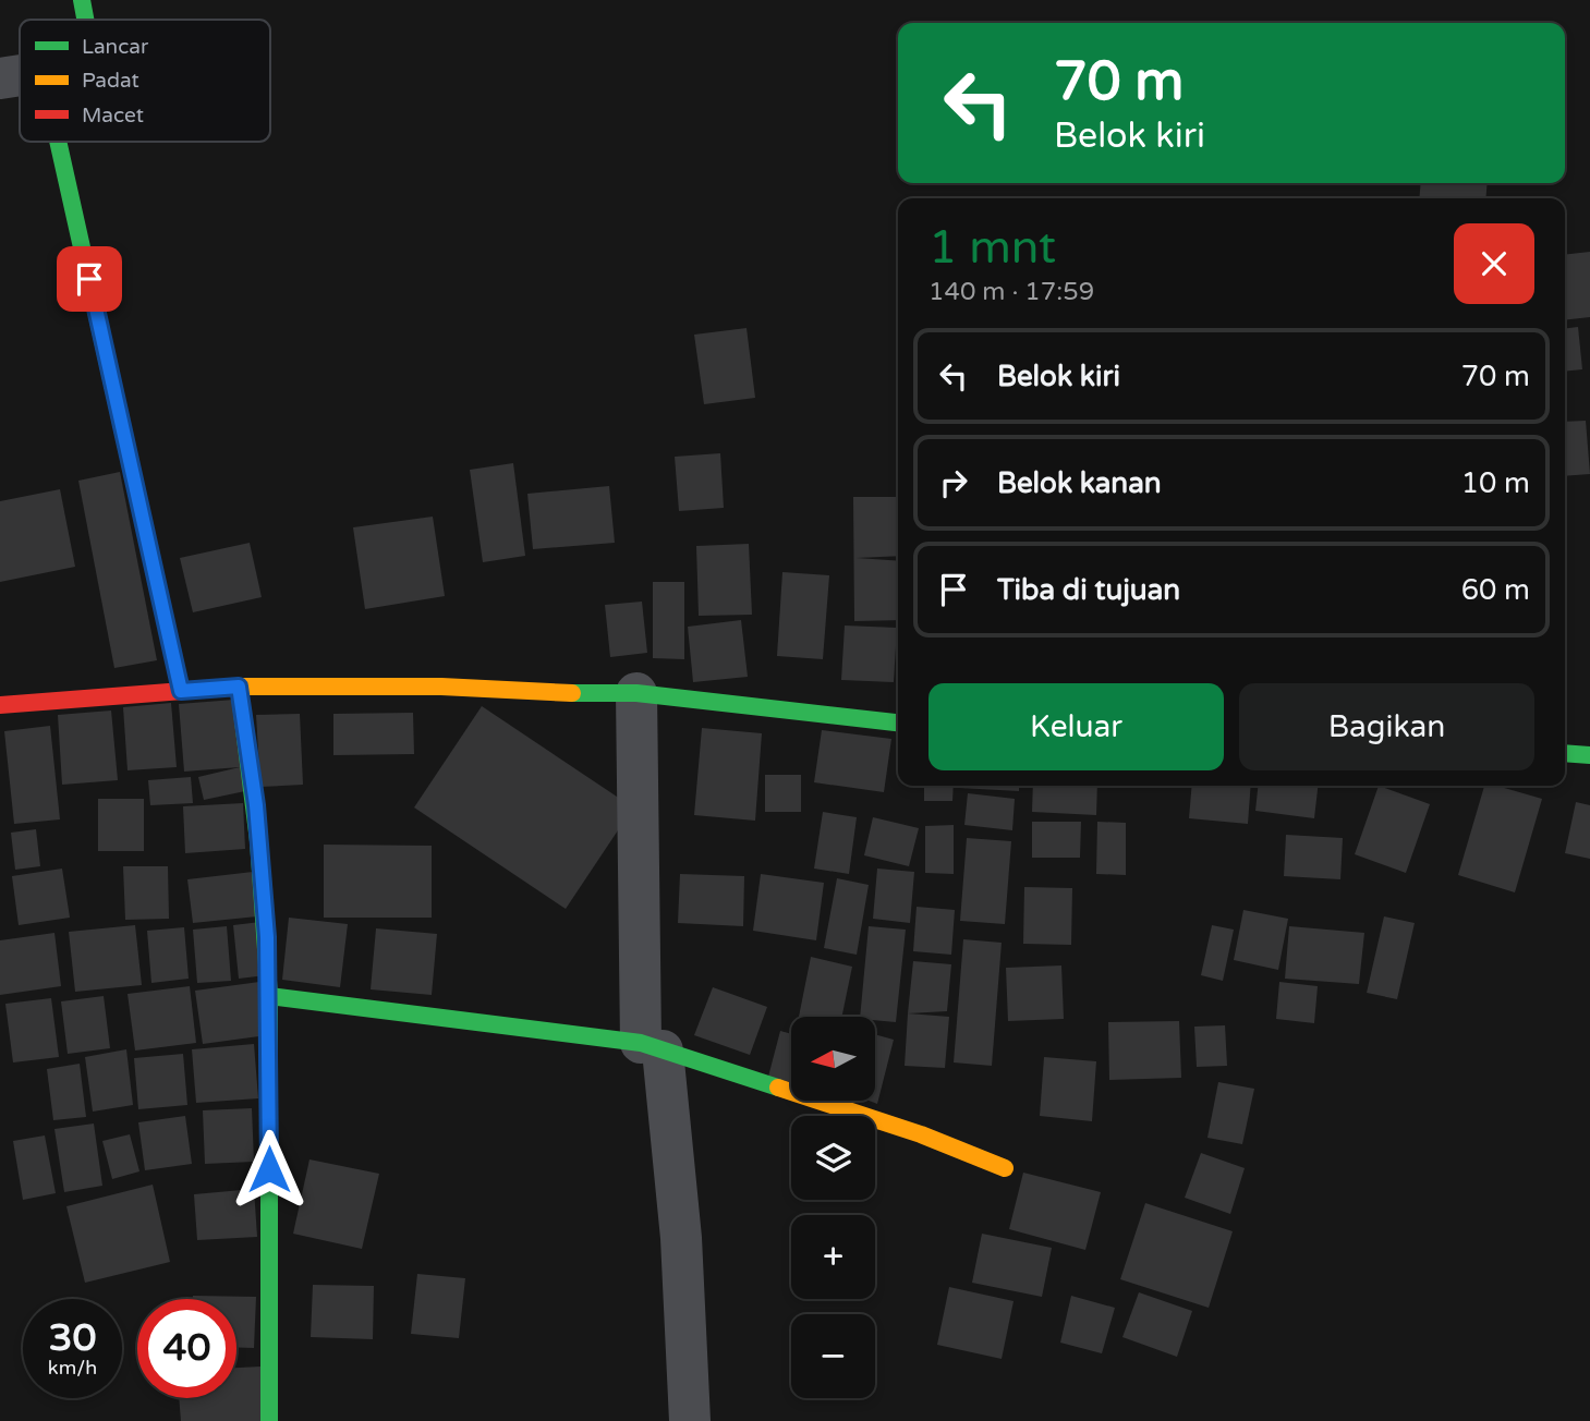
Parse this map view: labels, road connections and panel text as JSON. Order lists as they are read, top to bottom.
{
  "legend": ["Lancar", "Padat", "Macet"],
  "north": "left",
  "page": {
    "turn": ["70 m", "Belok kiri"],
    "heading": ["1 mnt", "140 m · 17:59"],
    "list": [
      {
        "name": "Belok kiri",
        "value": "70 m"
      },
      {
        "name": "Belok kanan",
        "value": "10 m"
      },
      {
        "name": "Tiba di tujuan",
        "value": "60 m"
      }
    ],
    "buttons": ["Keluar", "Bagikan"],
    "map_buttons": ["+", "−"],
    "speed": "30 km/h",
    "limit": "40"
  }
}
